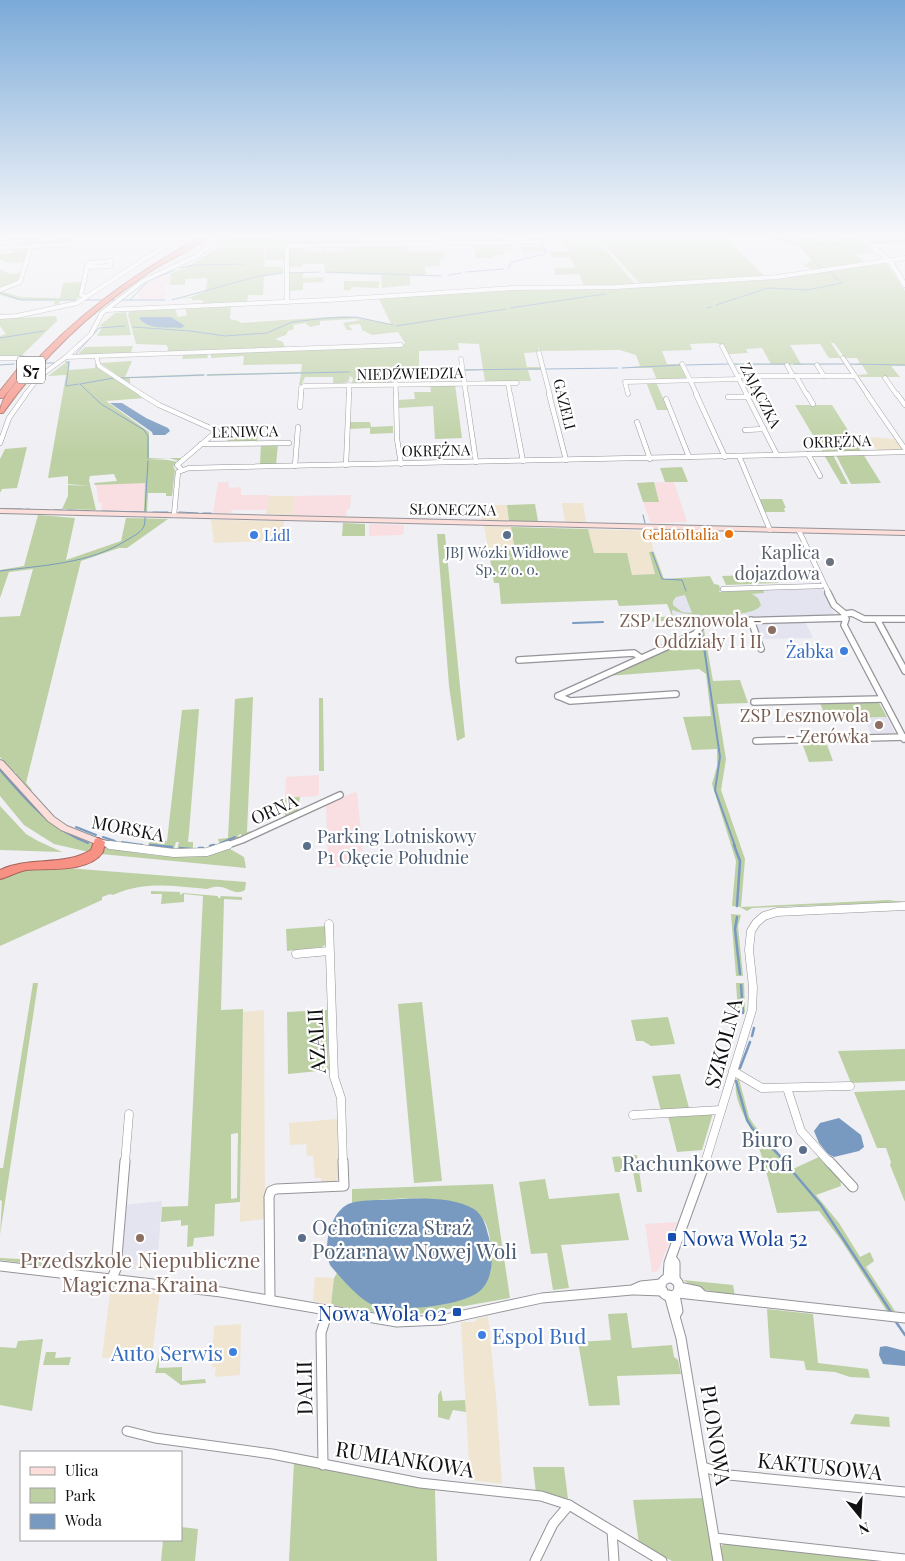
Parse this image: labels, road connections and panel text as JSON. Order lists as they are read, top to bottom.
{
  "streets": {
    "highway": ["S7"],
    "main road": ["SŁONECZNA", "MORSKA"],
    "street": [
      "NIEDŹWIEDZIA",
      "ZAJĄCZKA",
      "GAZELI",
      "LENIWCA",
      "OKRĘŻNA",
      "ORNA",
      "AZALII",
      "SZKOLNA",
      "DALII",
      "PLONOWA",
      "RUMIANKOWA",
      "KAKTUSOWA"
    ]
  },
  "crossings": [
    ["ZAJĄCZKA", "OKRĘŻNA"],
    ["GAZELI", "OKRĘŻNA"],
    ["ORNA", "MORSKA"],
    ["SZKOLNA", "PLONOWA"],
    ["DALII", "RUMIANKOWA"],
    ["PLONOWA", "KAKTUSOWA"]
  ],
  "places": {
    "other": [
      "GelatoItalia",
      "Lidl",
      "JBJ Wózki Widłowe Sp. z o. o.",
      "Kaplica dojazdowa",
      "ZSP Lesznowola - Oddziały I i II",
      "Żabka",
      "ZSP Lesznowola - Zerówka",
      "Parking Lotniskowy P1 Okęcie Południe",
      "Biuro Rachunkowe Profi",
      "Przedszkole Niepubliczne Magiczna Kraina",
      "Ochotnicza Straż Pożarna w Nowej Woli",
      "Espol Bud",
      "Auto Serwis"
    ],
    "transit": ["Nowa Wola 52", "Nowa Wola 02"]
  },
  "legend": ["Ulica", "Park", "Woda"],
  "north": "bottom"
}
